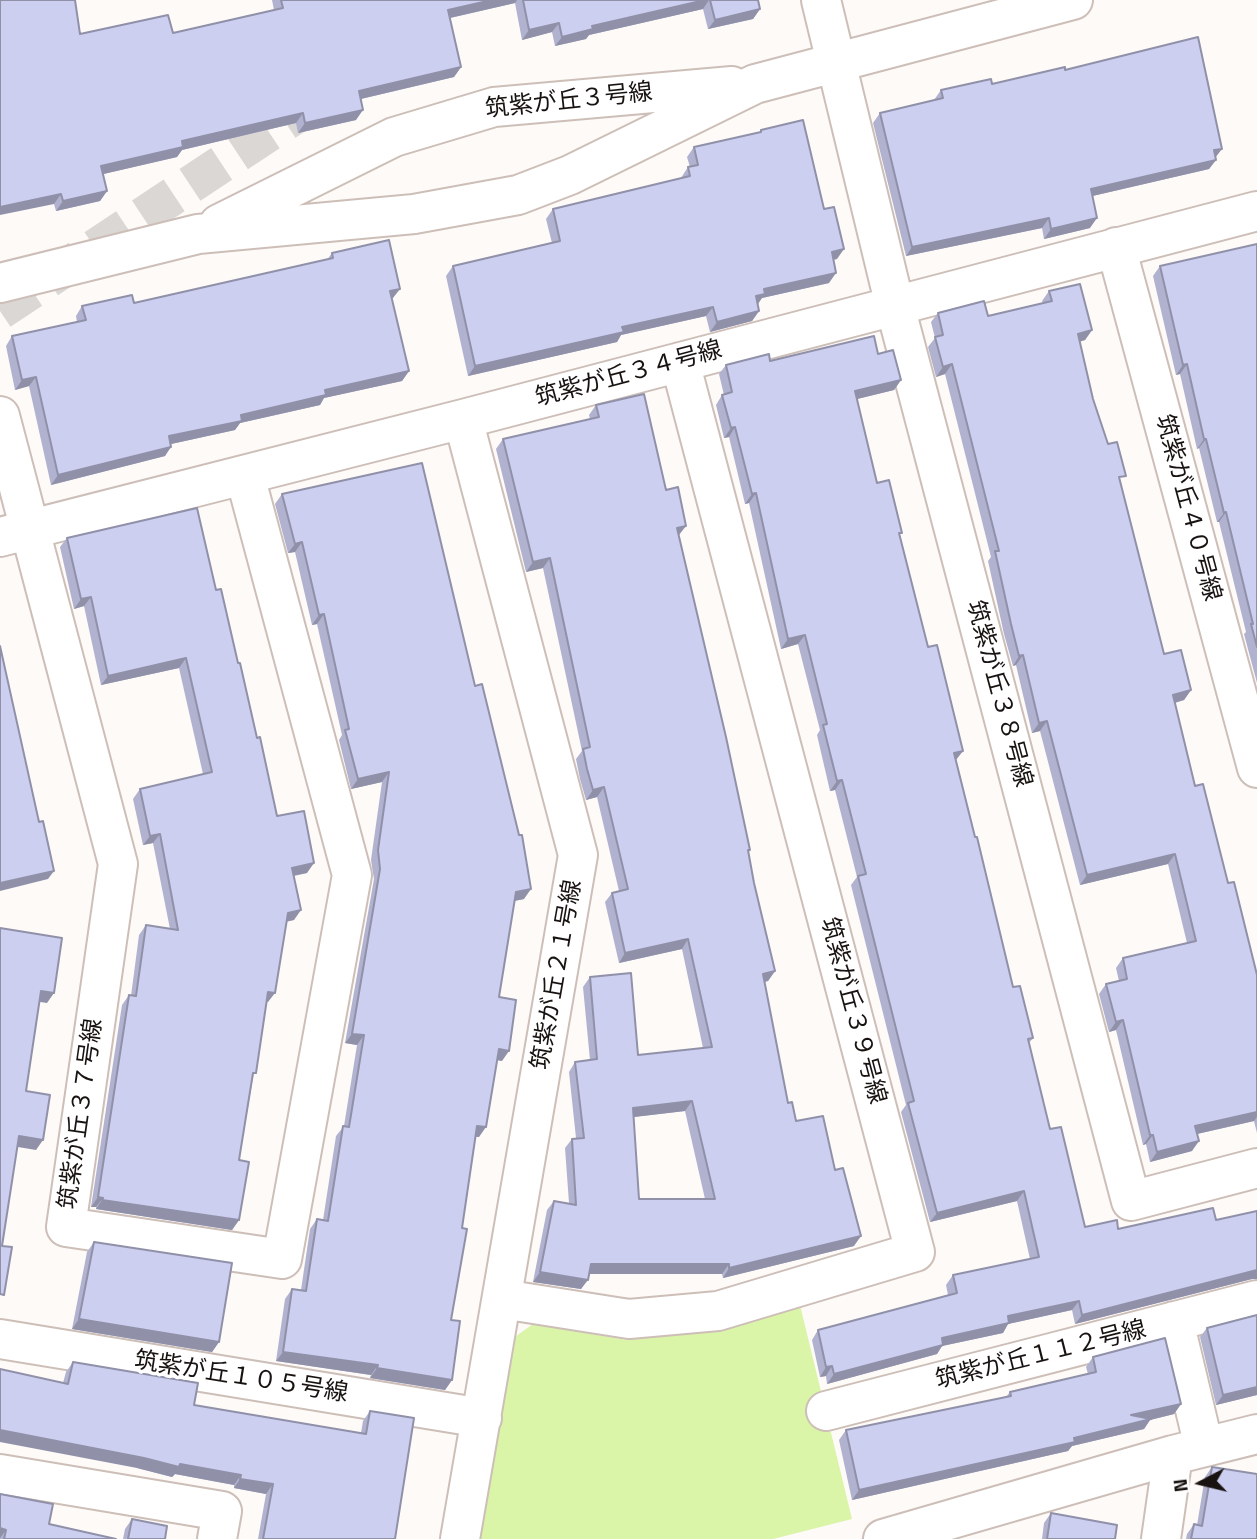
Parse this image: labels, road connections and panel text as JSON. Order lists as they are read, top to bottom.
{
  "streets": {
    "street": [
      "筑紫が丘３号線",
      "筑紫が丘３４号線",
      "筑紫が丘４０号線",
      "筑紫が丘３８号線",
      "筑紫が丘２１号線",
      "筑紫が丘３９号線",
      "筑紫が丘３７号線",
      "筑紫が丘１１２号線",
      "筑紫が丘１０５号線"
    ]
  },
  "crossings": [
    ["筑紫が丘３号線", "筑紫が丘３８号線"],
    ["筑紫が丘３４号線", "筑紫が丘４０号線"],
    ["筑紫が丘３４号線", "筑紫が丘３８号線"],
    ["筑紫が丘３４号線", "筑紫が丘２１号線"],
    ["筑紫が丘３４号線", "筑紫が丘３９号線"],
    ["筑紫が丘３４号線", "筑紫が丘３７号線"],
    ["筑紫が丘２１号線", "筑紫が丘３９号線"],
    ["筑紫が丘２１号線", "筑紫が丘１０５号線"]
  ],
  "north": "left"
}
